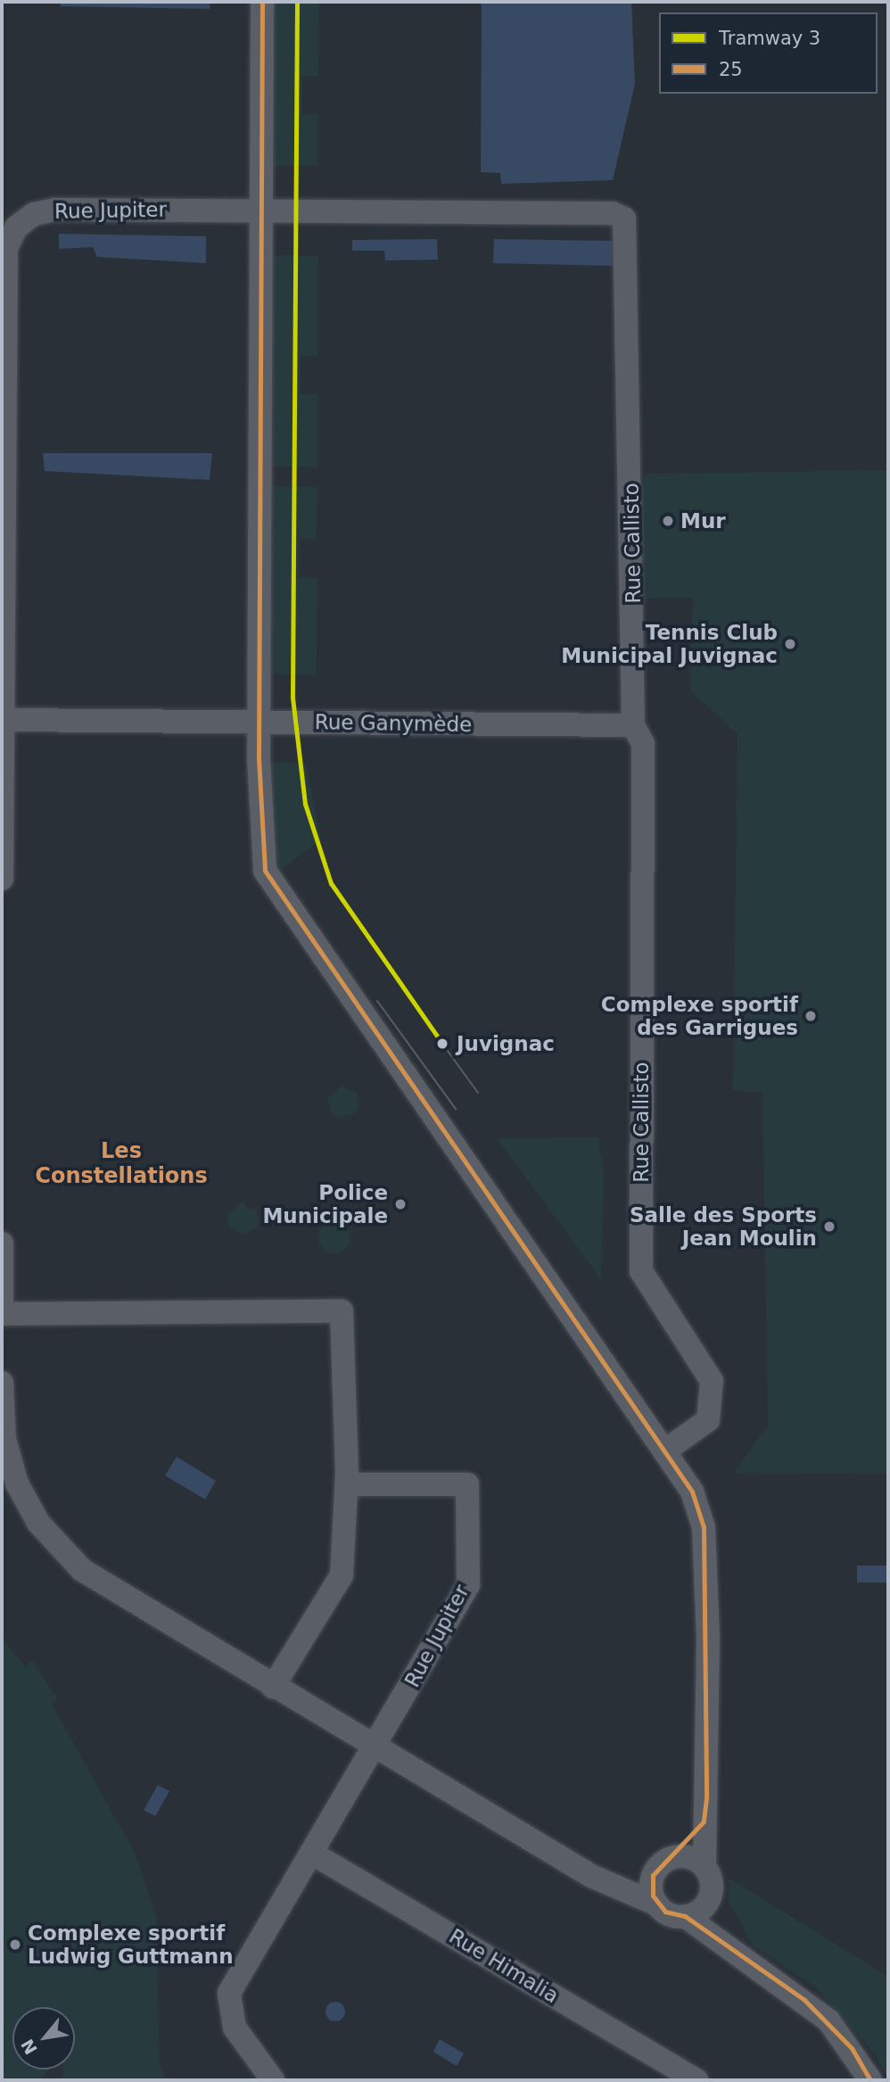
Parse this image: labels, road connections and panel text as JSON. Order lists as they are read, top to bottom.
{
  "streets": {
    "street": [
      "Rue Jupiter",
      "Rue Callisto",
      "Rue Ganymède",
      "Rue Himalia"
    ]
  },
  "crossings": [
    ["Rue Jupiter", "Rue Callisto"],
    ["Rue Jupiter", "Rue Ganymède"],
    ["Rue Callisto", "Rue Ganymède"]
  ],
  "districts": ["Les Constellations"],
  "places": [
    "Mur",
    "Tennis Club Municipal Juvignac",
    "Complexe sportif des Garrigues",
    "Juvignac",
    "Police Municipale",
    "Salle des Sports Jean Moulin",
    "Complexe sportif Ludwig Guttmann"
  ],
  "lines": ["tram line 3", "transit line 25"],
  "legend": ["Tramway 3", "25"],
  "north": "bottom left"
}
